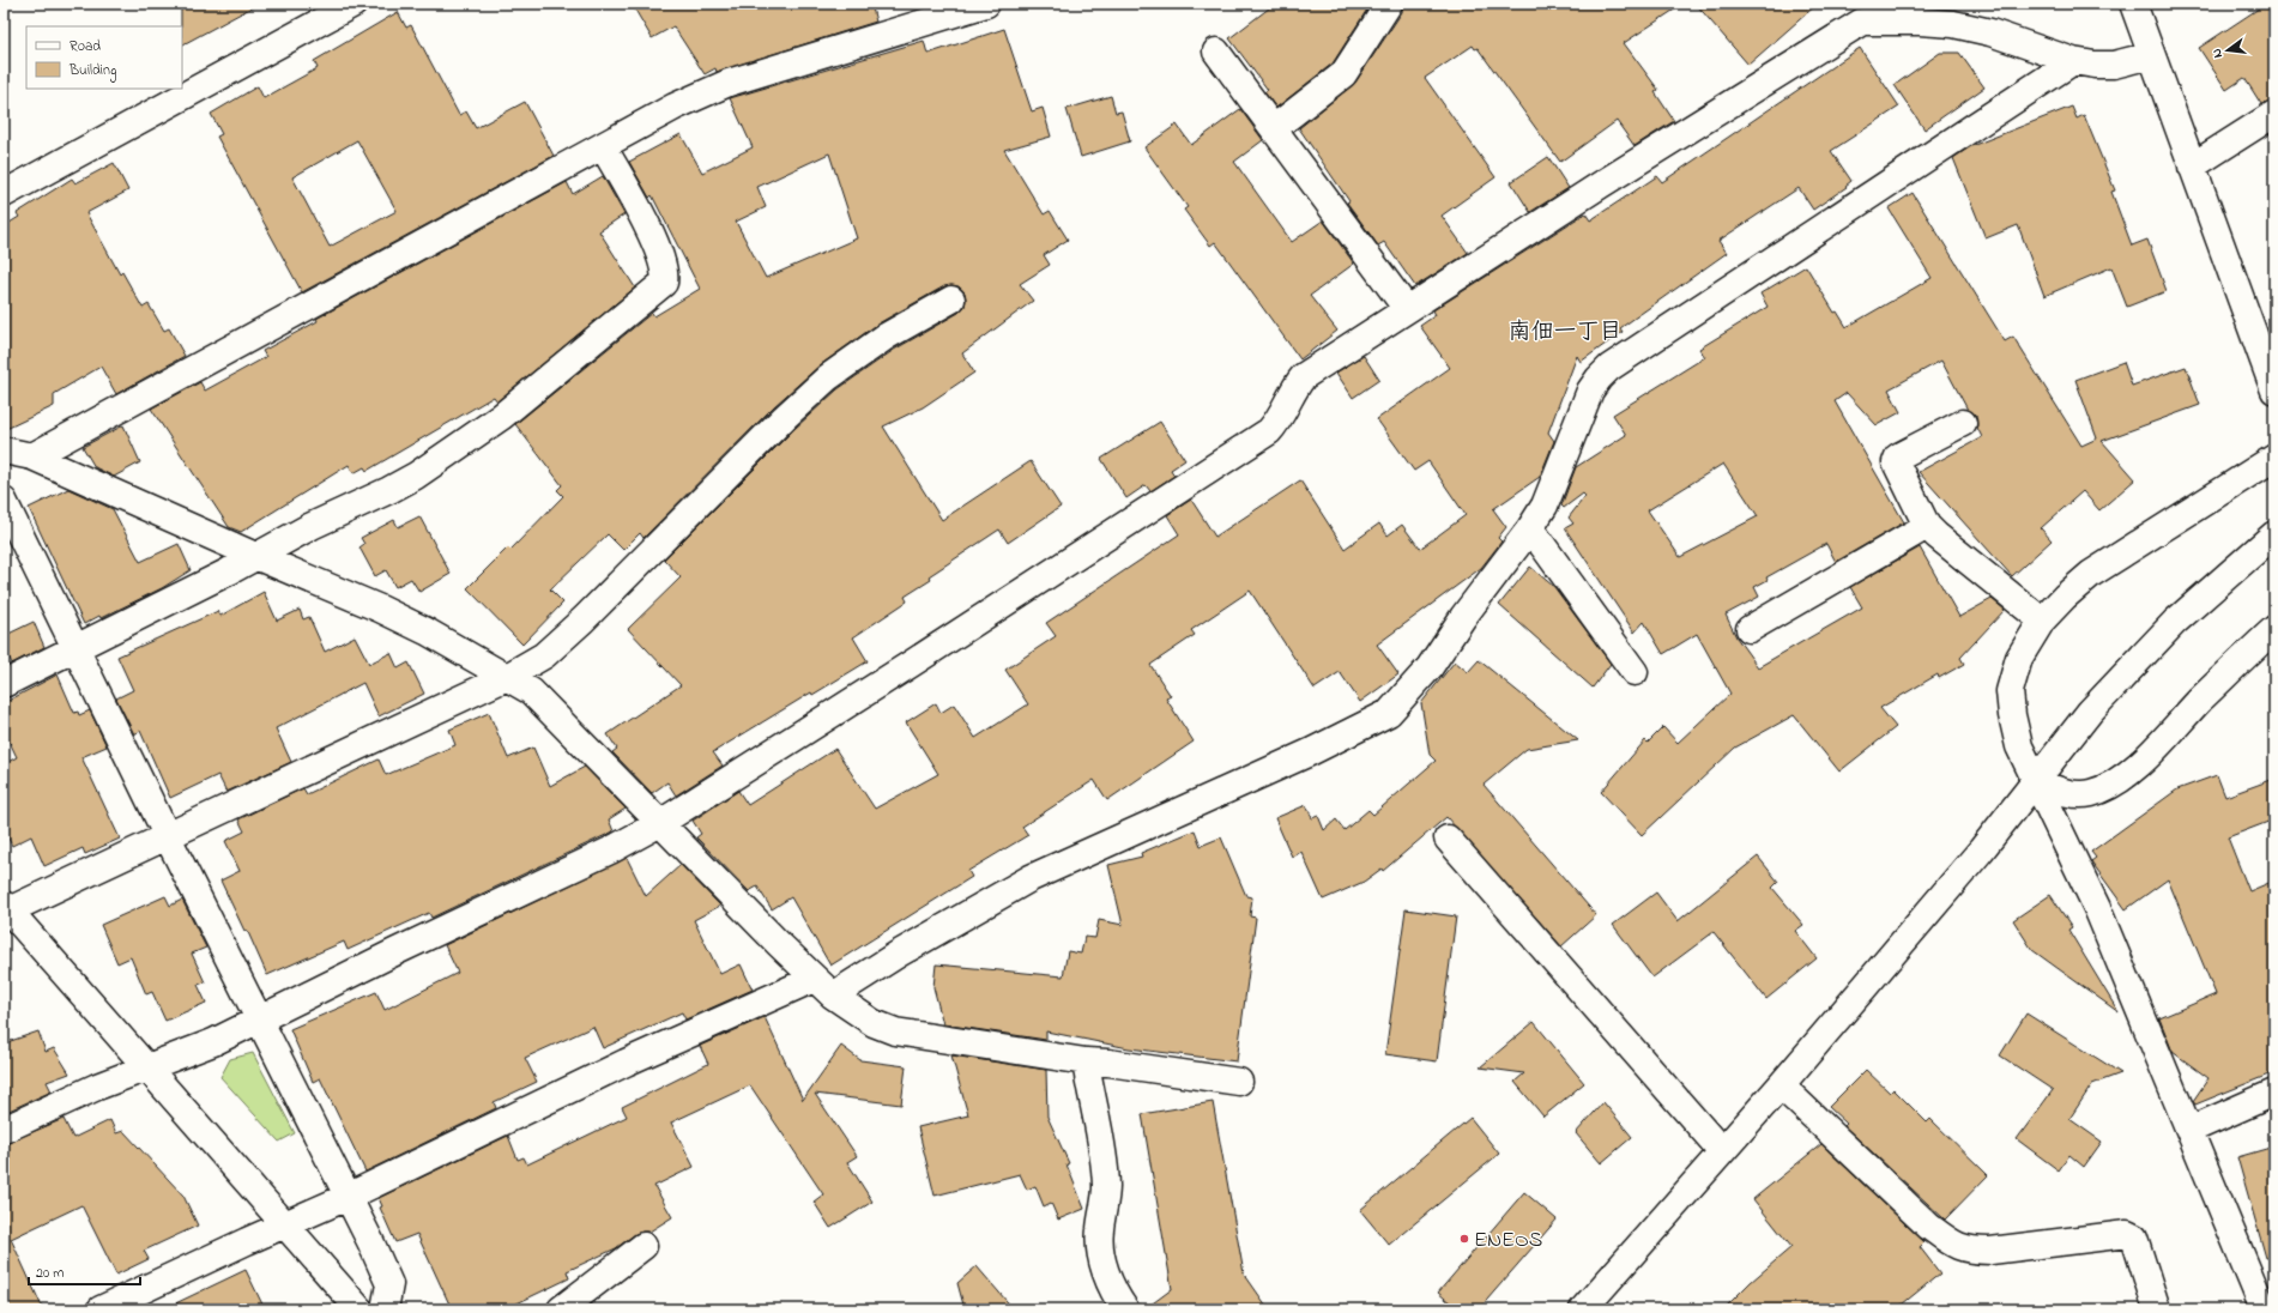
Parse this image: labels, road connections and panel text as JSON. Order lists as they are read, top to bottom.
{
  "districts": ["南佃一丁目"],
  "places": ["ENEOS"],
  "legend": ["Road", "Building"],
  "scale_bar": "20 m",
  "north": "left"
}
